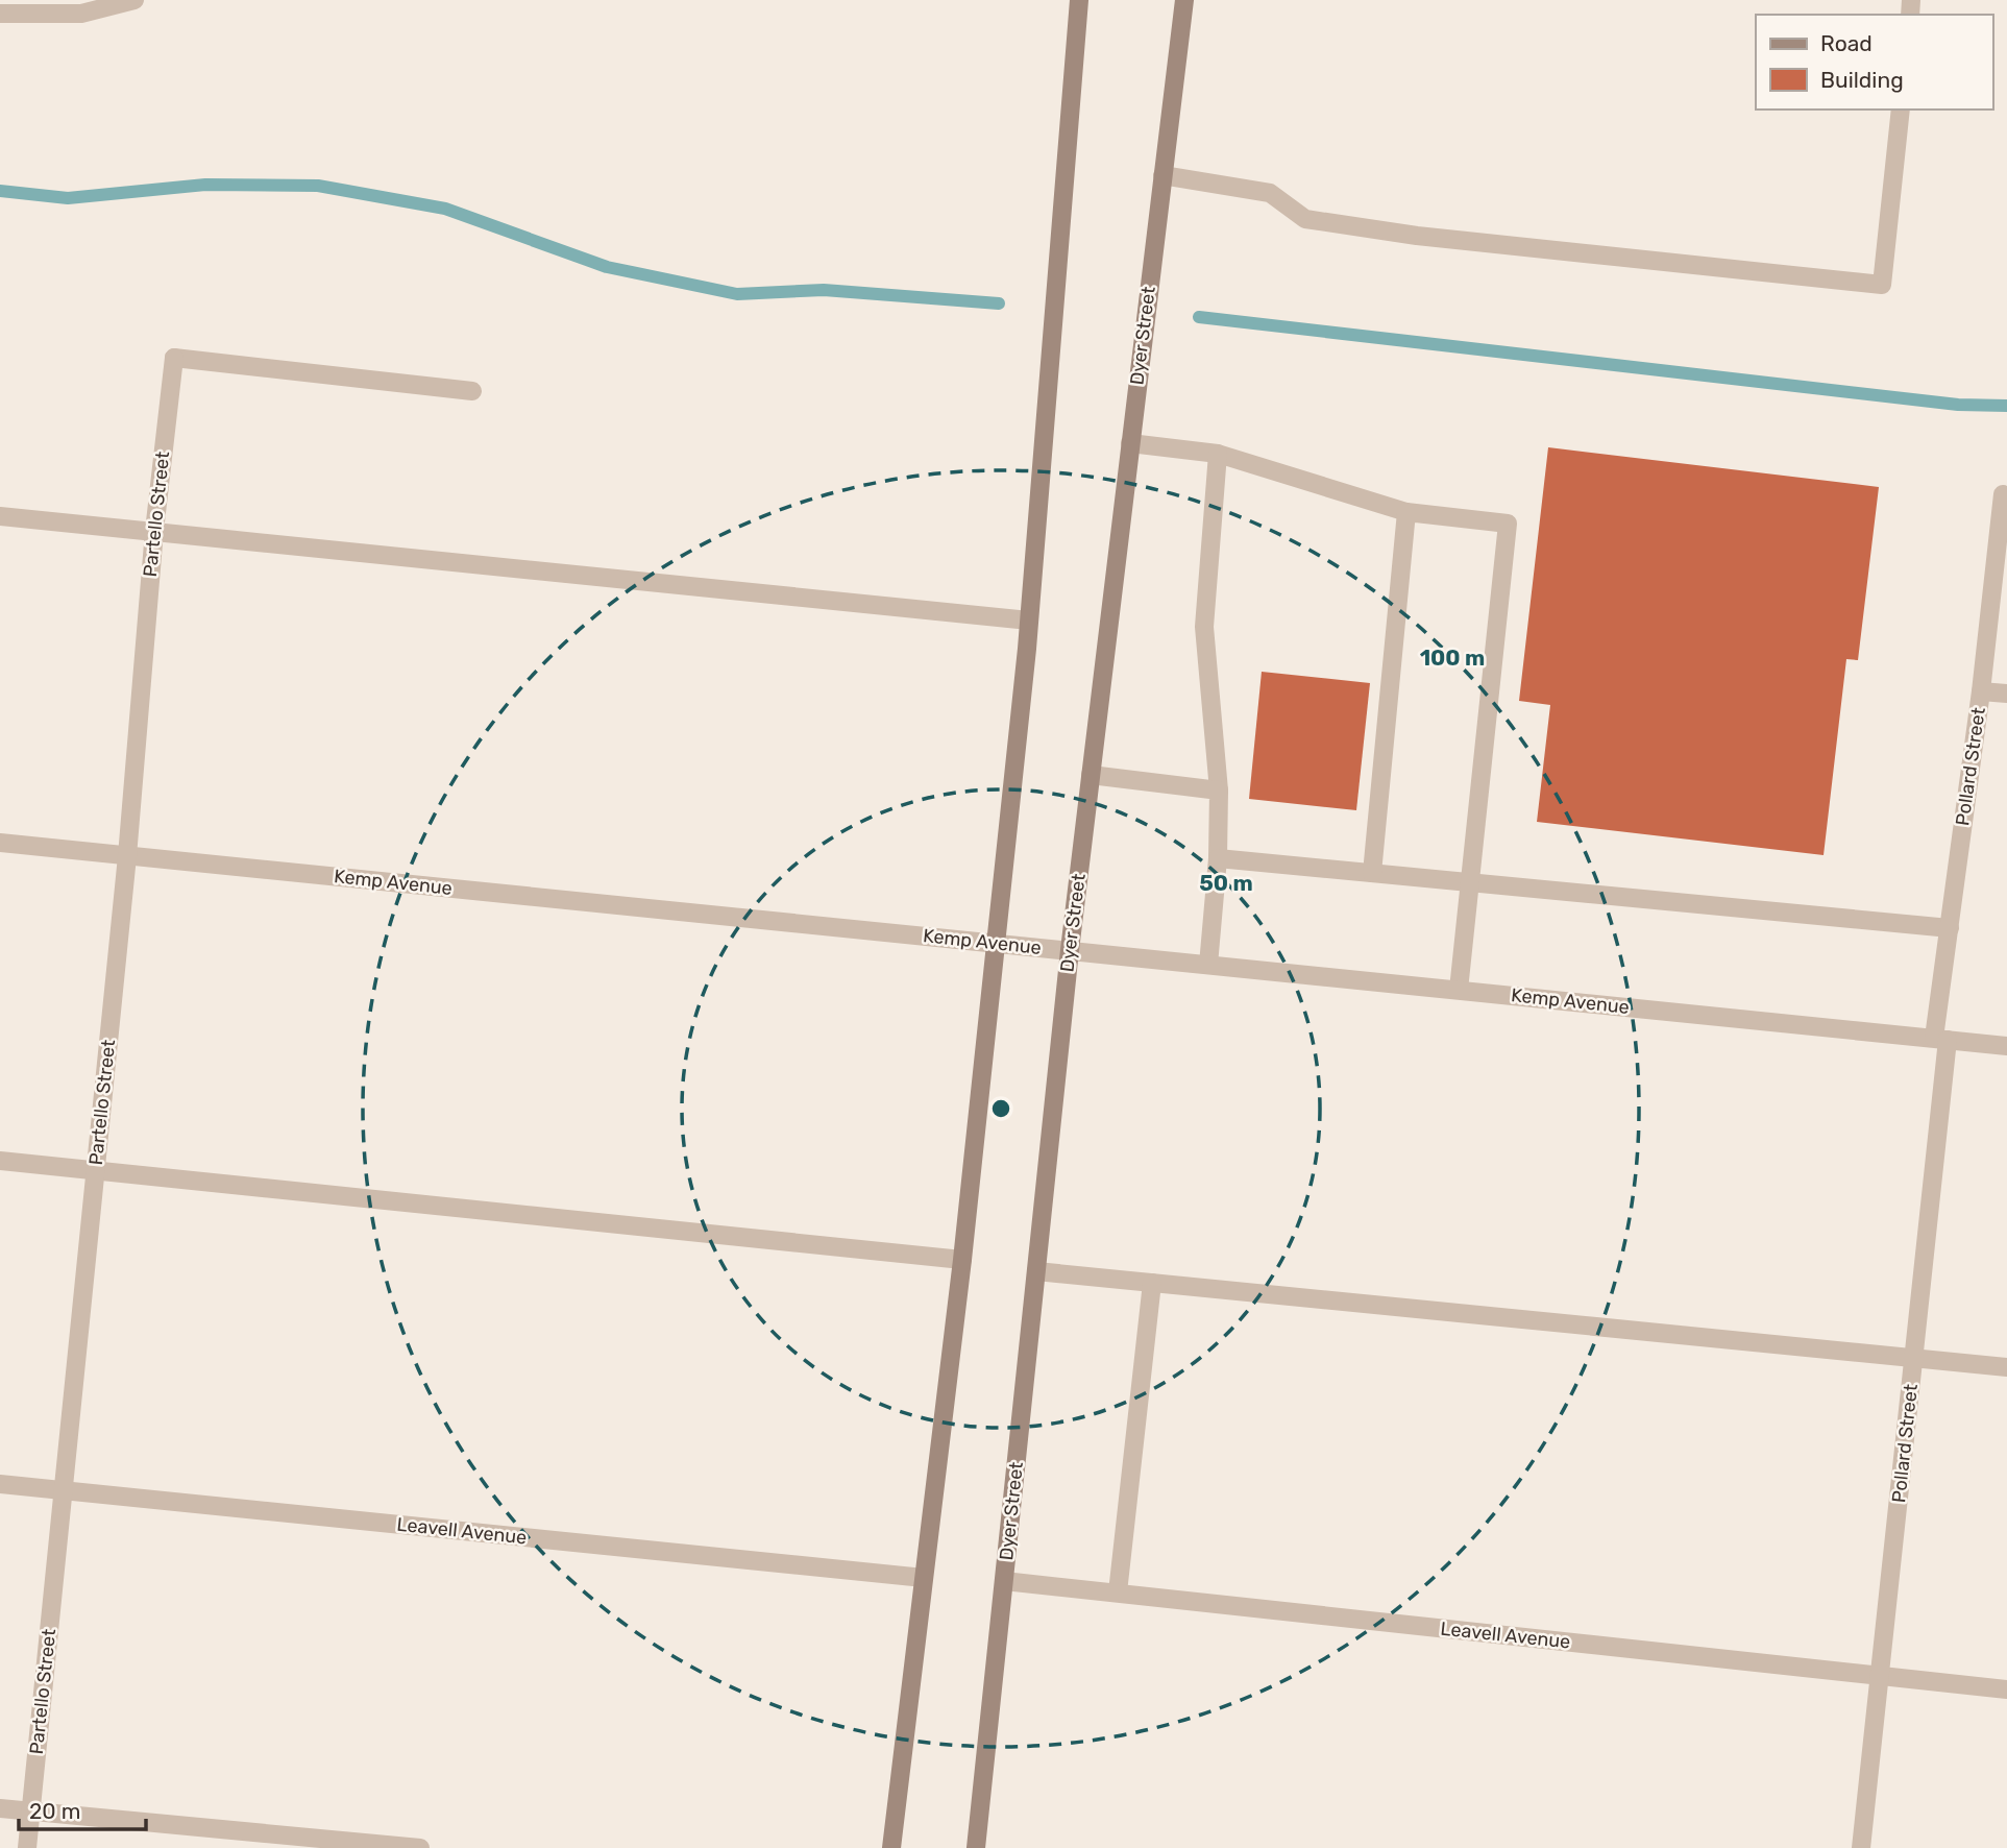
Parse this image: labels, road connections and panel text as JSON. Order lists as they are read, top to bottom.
{
  "streets": {
    "main road": ["Dyer Street"],
    "street": [
      "Partello Street",
      "Pollard Street",
      "Kemp Avenue",
      "Leavell Avenue"
    ]
  },
  "crossings": [
    ["Dyer Street", "Kemp Avenue"],
    ["Dyer Street", "Leavell Avenue"],
    ["Partello Street", "Kemp Avenue"],
    ["Partello Street", "Leavell Avenue"],
    ["Pollard Street", "Kemp Avenue"],
    ["Pollard Street", "Leavell Avenue"]
  ],
  "legend": ["Road", "Building"],
  "scale_bar": "20 m",
  "rings": ["100 m", "50 m"]
}
